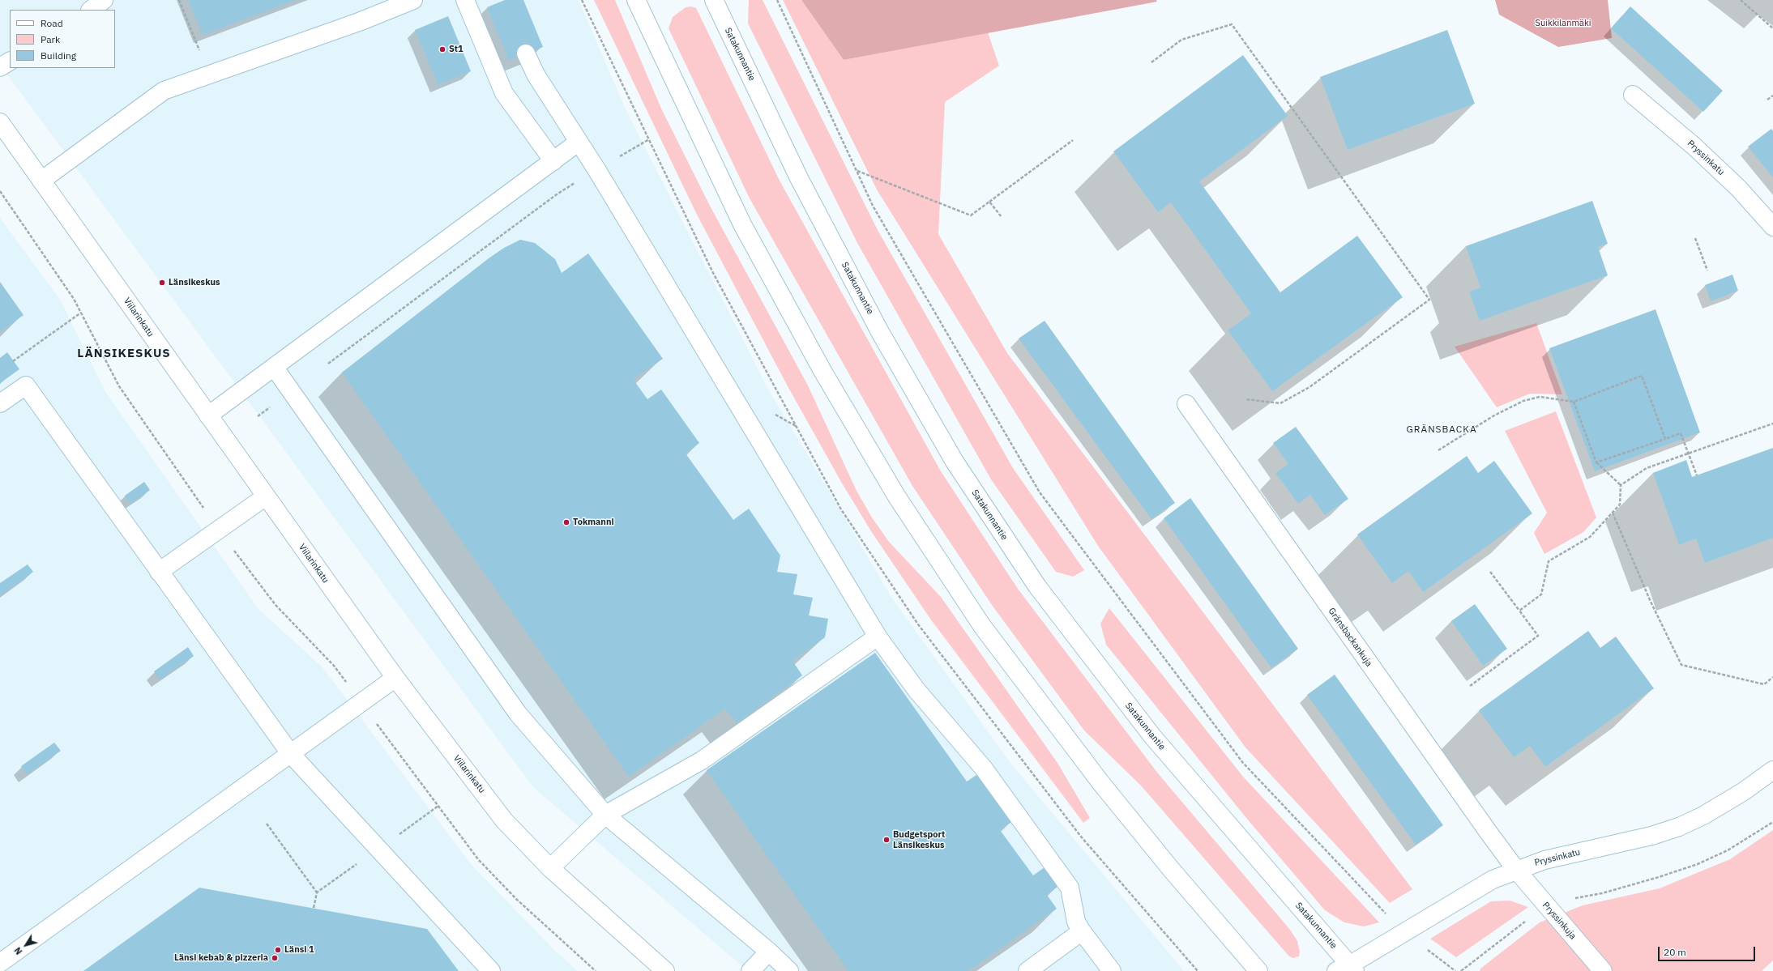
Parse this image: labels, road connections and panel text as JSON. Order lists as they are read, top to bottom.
{
  "streets": {
    "street": [
      "Satakunnantie",
      "Pryssinkatu",
      "Viilarinkatu",
      "Gränsbackankuja",
      "Pryssinkuja"
    ]
  },
  "crossings": [
    ["Satakunnantie", "Pryssinkatu"],
    ["Pryssinkatu", "Gränsbackankuja"],
    ["Pryssinkatu", "Pryssinkuja"],
    ["Gränsbackankuja", "Pryssinkuja"]
  ],
  "districts": ["LÄNSIKESKUS", "GRÄNSBACKA"],
  "parks": ["Suikkilanmäki"],
  "places": [
    "St1",
    "Länsikeskus",
    "Tokmanni",
    "Budgetsport Länsikeskus",
    "Länsi 1",
    "Länsi kebab & pizzeria"
  ],
  "legend": ["Road", "Park", "Building"],
  "scale_bar": "20 m",
  "north": "bottom left"
}
